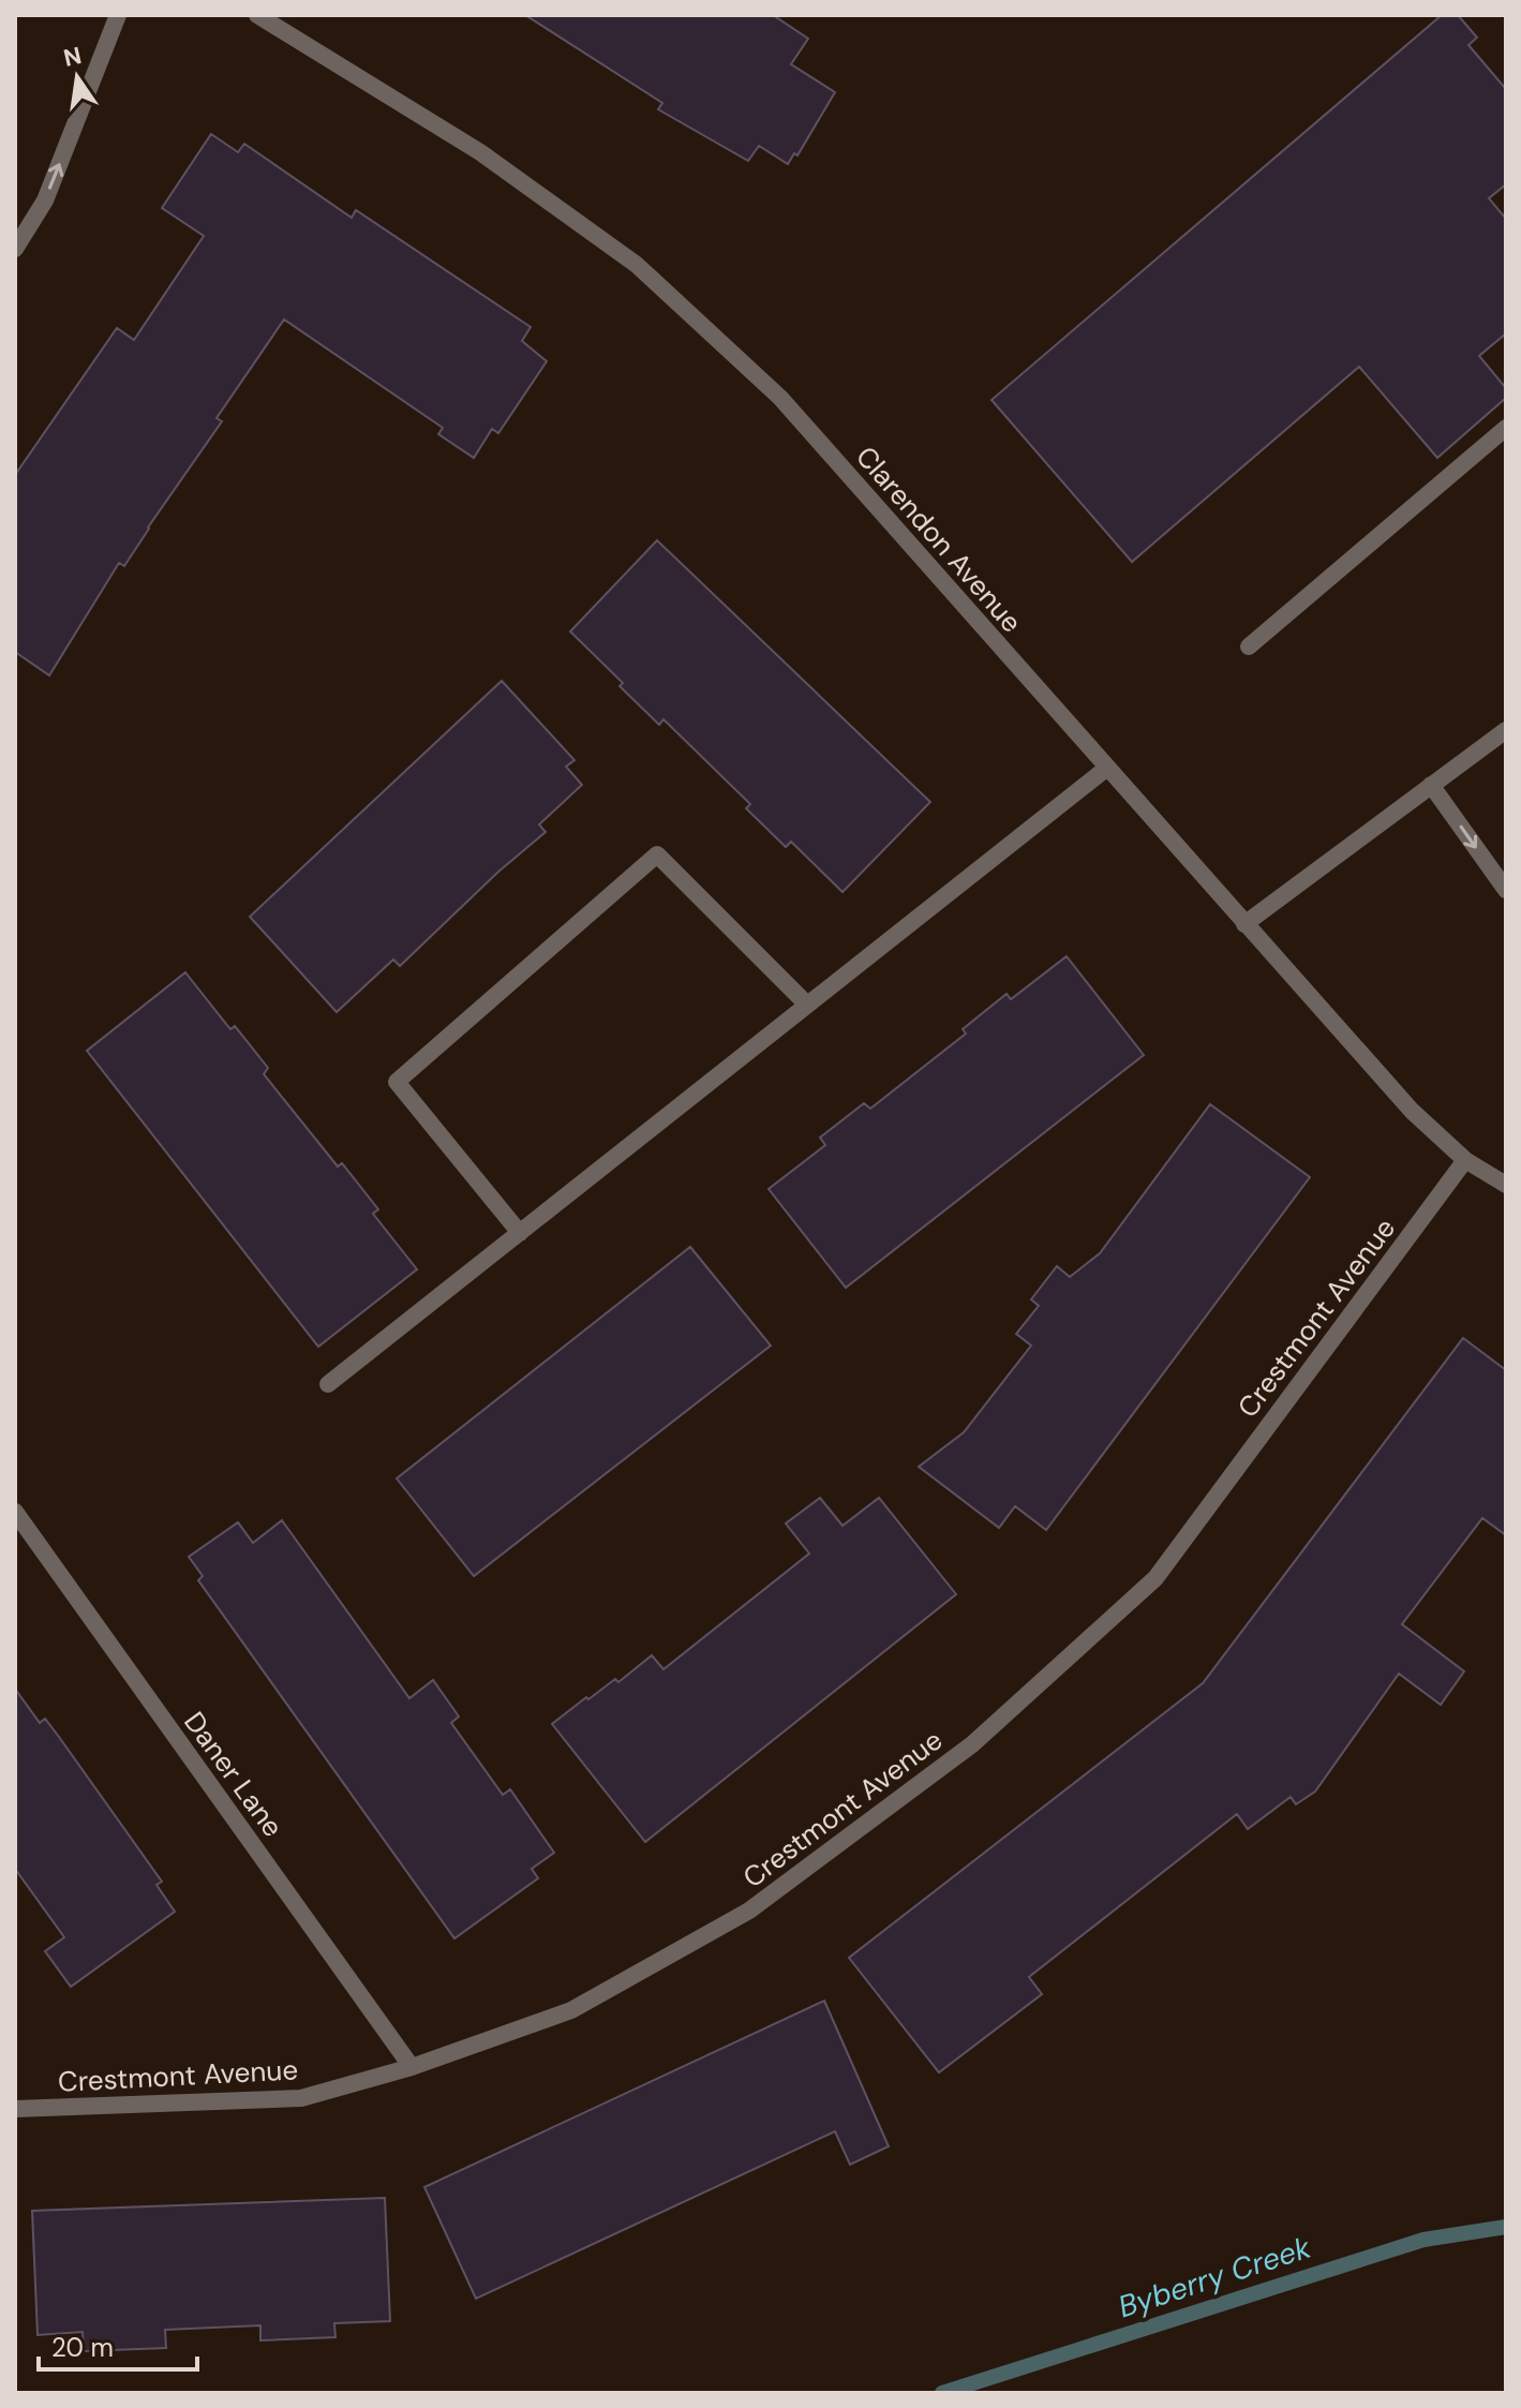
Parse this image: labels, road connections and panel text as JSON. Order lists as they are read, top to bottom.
{
  "streets": {
    "street": ["Clarendon Avenue", "Crestmont Avenue", "Daner Lane"]
  },
  "crossings": [
    ["Clarendon Avenue", "Crestmont Avenue"],
    ["Crestmont Avenue", "Daner Lane"]
  ],
  "water": ["Byberry Creek"],
  "scale_bar": "20 m",
  "north": "top"
}
